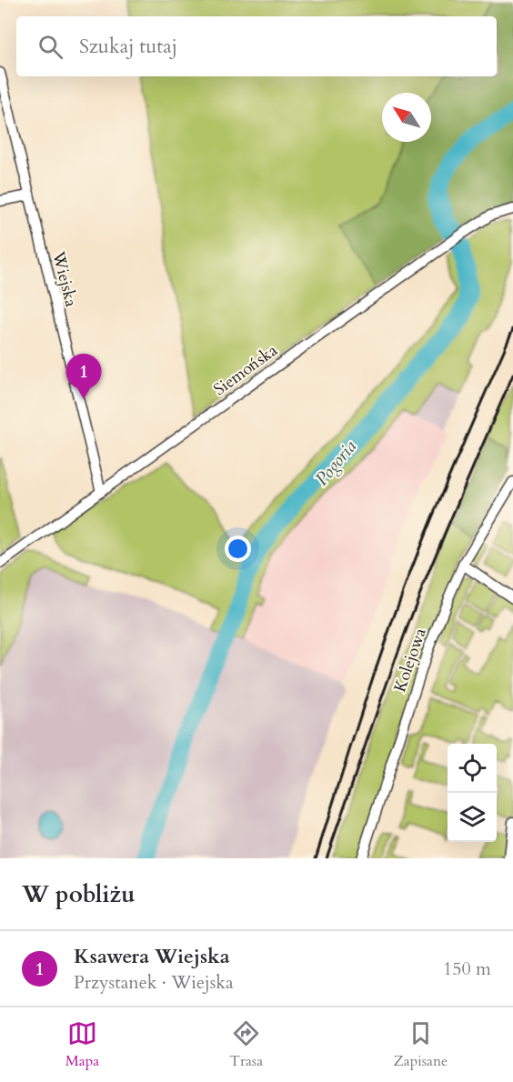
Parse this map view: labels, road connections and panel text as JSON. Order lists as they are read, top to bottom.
{
  "streets": {
    "street": ["Wiejska", "Siemońska", "Kolejowa"]
  },
  "crossings": [
    ["Wiejska", "Siemońska"]
  ],
  "water": ["Pogoria"],
  "north": "top left",
  "page": {
    "search": "Szukaj tutaj",
    "pins": "1",
    "heading": "W pobliżu",
    "list": [
      {
        "mark": "1",
        "name": "Ksawera Wiejska",
        "note": "Przystanek · Wiejska",
        "value": "150 m"
      }
    ],
    "nav": ["Mapa", "Trasa", "Zapisane"]
  }
}
